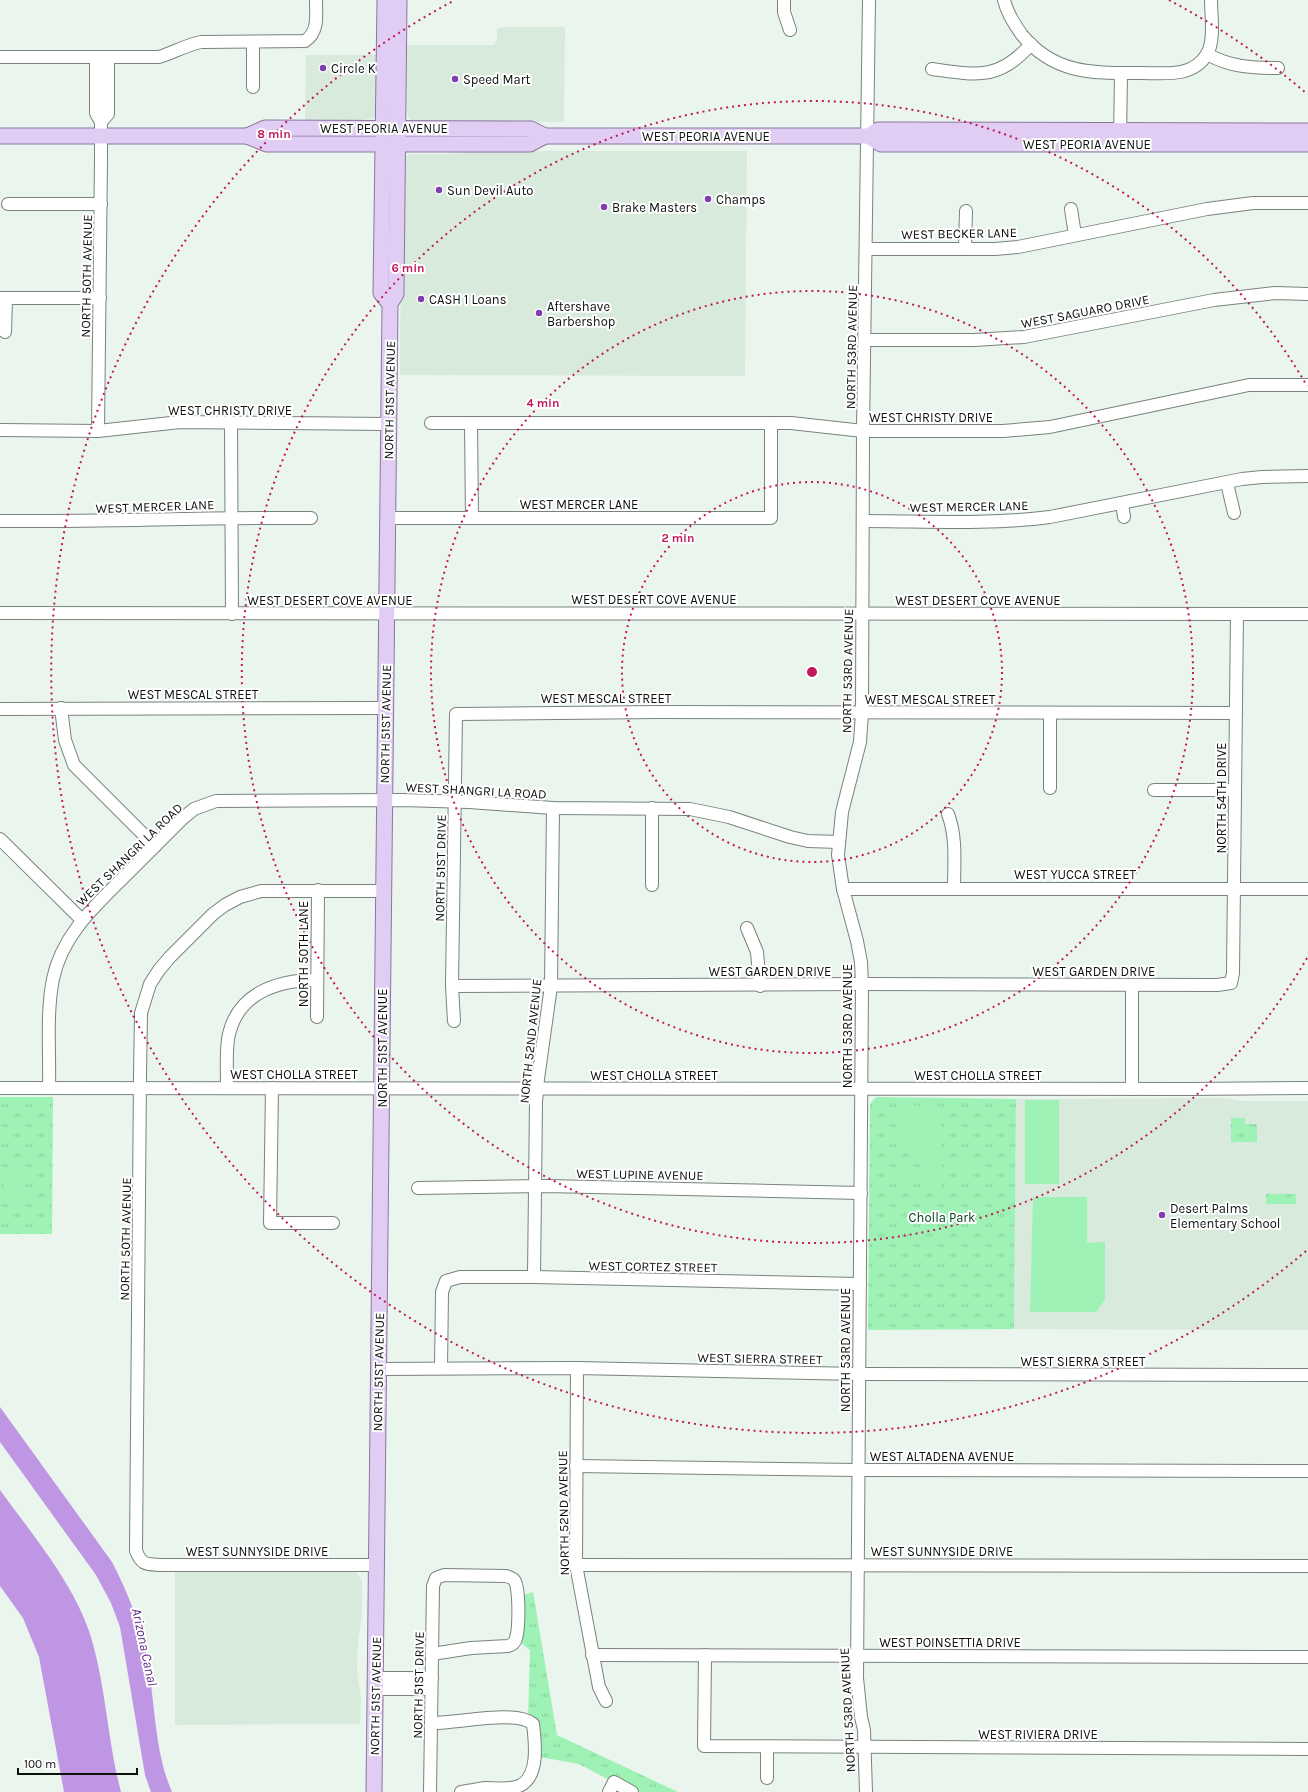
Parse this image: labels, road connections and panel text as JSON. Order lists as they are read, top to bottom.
{
  "streets": {
    "main road": ["WEST PEORIA AVENUE", "NORTH 51ST AVENUE"],
    "street": [
      "WEST BECKER LANE",
      "NORTH 50TH AVENUE",
      "WEST SAGUARO DRIVE",
      "NORTH 53RD AVENUE",
      "WEST CHRISTY DRIVE",
      "WEST MERCER LANE",
      "WEST DESERT COVE AVENUE",
      "WEST MESCAL STREET",
      "WEST SHANGRI LA ROAD",
      "NORTH 54TH DRIVE",
      "NORTH 51ST DRIVE",
      "WEST YUCCA STREET",
      "NORTH 50TH LANE",
      "WEST GARDEN DRIVE",
      "NORTH 52ND AVENUE",
      "WEST CHOLLA STREET",
      "WEST LUPINE AVENUE",
      "WEST CORTEZ STREET",
      "WEST SIERRA STREET",
      "WEST ALTADENA AVENUE",
      "WEST SUNNYSIDE DRIVE",
      "WEST POINSETTIA DRIVE",
      "WEST RIVIERA DRIVE"
    ]
  },
  "crossings": [
    ["WEST PEORIA AVENUE", "NORTH 50TH AVENUE"],
    ["WEST PEORIA AVENUE", "NORTH 53RD AVENUE"],
    ["WEST PEORIA AVENUE", "NORTH 51ST AVENUE"],
    ["WEST BECKER LANE", "NORTH 53RD AVENUE"],
    ["NORTH 50TH AVENUE", "WEST CHRISTY DRIVE"],
    ["NORTH 50TH AVENUE", "NORTH 50TH LANE"],
    ["NORTH 50TH AVENUE", "WEST CHOLLA STREET"],
    ["NORTH 50TH AVENUE", "WEST SUNNYSIDE DRIVE"],
    ["WEST SAGUARO DRIVE", "NORTH 53RD AVENUE"],
    ["NORTH 53RD AVENUE", "WEST CHRISTY DRIVE"],
    ["NORTH 53RD AVENUE", "WEST MERCER LANE"],
    ["NORTH 53RD AVENUE", "WEST DESERT COVE AVENUE"],
    ["NORTH 53RD AVENUE", "WEST MESCAL STREET"],
    ["NORTH 53RD AVENUE", "WEST SHANGRI LA ROAD"],
    ["NORTH 53RD AVENUE", "WEST YUCCA STREET"],
    ["NORTH 53RD AVENUE", "WEST GARDEN DRIVE"],
    ["NORTH 53RD AVENUE", "WEST CHOLLA STREET"],
    ["NORTH 53RD AVENUE", "WEST LUPINE AVENUE"],
    ["NORTH 53RD AVENUE", "WEST CORTEZ STREET"],
    ["NORTH 53RD AVENUE", "WEST SIERRA STREET"],
    ["NORTH 53RD AVENUE", "WEST ALTADENA AVENUE"],
    ["NORTH 53RD AVENUE", "WEST SUNNYSIDE DRIVE"],
    ["NORTH 53RD AVENUE", "WEST POINSETTIA DRIVE"],
    ["NORTH 53RD AVENUE", "WEST RIVIERA DRIVE"],
    ["NORTH 51ST AVENUE", "WEST CHRISTY DRIVE"],
    ["NORTH 51ST AVENUE", "WEST MERCER LANE"],
    ["NORTH 51ST AVENUE", "WEST DESERT COVE AVENUE"],
    ["NORTH 51ST AVENUE", "WEST MESCAL STREET"],
    ["NORTH 51ST AVENUE", "WEST SHANGRI LA ROAD"],
    ["NORTH 51ST AVENUE", "WEST CHOLLA STREET"],
    ["NORTH 51ST AVENUE", "WEST SIERRA STREET"],
    ["NORTH 51ST AVENUE", "WEST SUNNYSIDE DRIVE"],
    ["WEST CHRISTY DRIVE", "WEST MERCER LANE"],
    ["WEST DESERT COVE AVENUE", "NORTH 54TH DRIVE"],
    ["WEST MESCAL STREET", "NORTH 54TH DRIVE"],
    ["WEST MESCAL STREET", "NORTH 51ST DRIVE"],
    ["WEST SHANGRI LA ROAD", "NORTH 51ST DRIVE"],
    ["WEST SHANGRI LA ROAD", "NORTH 52ND AVENUE"],
    ["WEST SHANGRI LA ROAD", "WEST CHOLLA STREET"],
    ["NORTH 54TH DRIVE", "WEST YUCCA STREET"],
    ["NORTH 54TH DRIVE", "WEST GARDEN DRIVE"],
    ["NORTH 51ST DRIVE", "WEST GARDEN DRIVE"],
    ["WEST GARDEN DRIVE", "NORTH 52ND AVENUE"],
    ["NORTH 52ND AVENUE", "WEST CHOLLA STREET"],
    ["NORTH 52ND AVENUE", "WEST LUPINE AVENUE"],
    ["NORTH 52ND AVENUE", "WEST CORTEZ STREET"],
    ["NORTH 52ND AVENUE", "WEST SIERRA STREET"],
    ["NORTH 52ND AVENUE", "WEST ALTADENA AVENUE"],
    ["NORTH 52ND AVENUE", "WEST SUNNYSIDE DRIVE"],
    ["NORTH 52ND AVENUE", "WEST POINSETTIA DRIVE"],
    ["WEST CORTEZ STREET", "WEST SIERRA STREET"],
    ["WEST POINSETTIA DRIVE", "WEST RIVIERA DRIVE"]
  ],
  "water": ["Arizona Canal"],
  "parks": ["Cholla Park"],
  "places": [
    "Circle K",
    "Speed Mart",
    "Sun Devil Auto",
    "Champs",
    "Brake Masters",
    "CASH 1 Loans",
    "Aftershave Barbershop",
    "Desert Palms Elementary School"
  ],
  "scale_bar": "100 m",
  "rings": [
    "8 min",
    "6 min",
    "4 min",
    "2 min"
  ]
}
